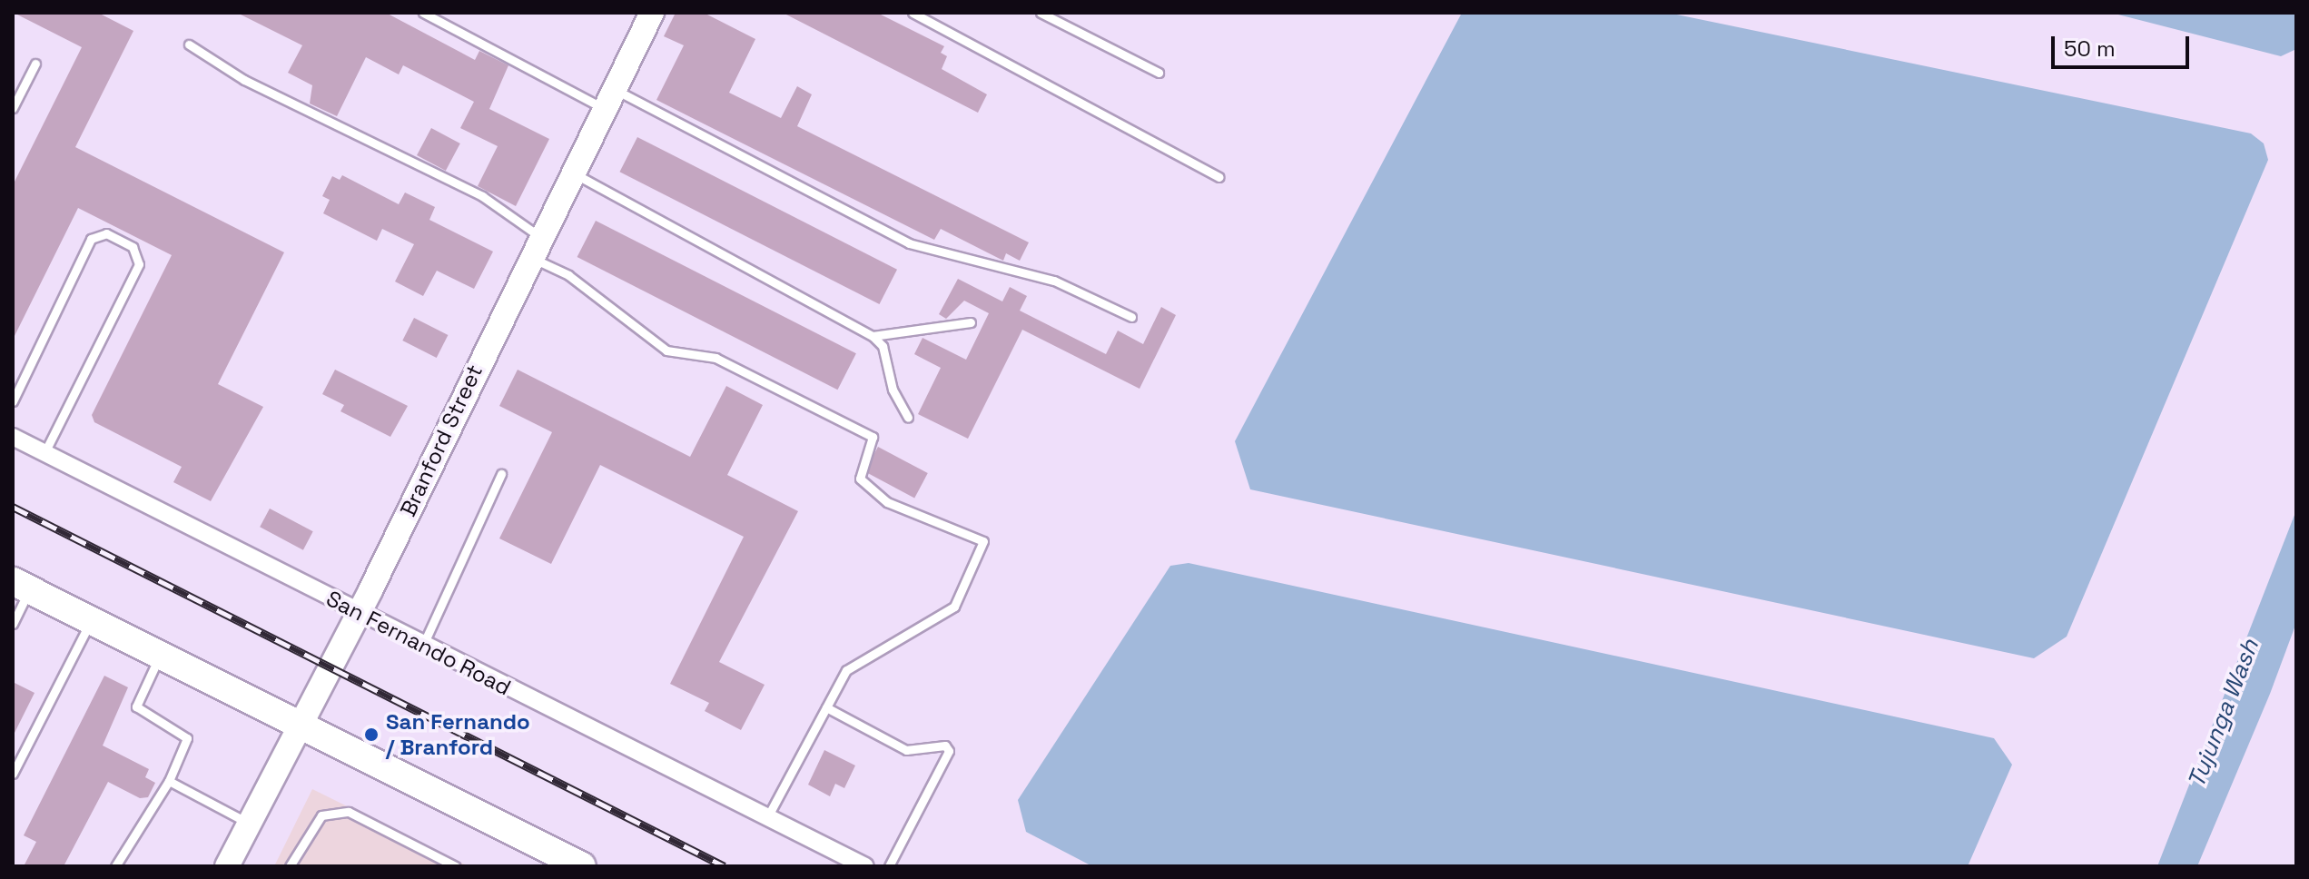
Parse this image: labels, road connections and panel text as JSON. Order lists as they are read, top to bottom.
{
  "streets": {
    "main road": ["Branford Street"],
    "street": ["San Fernando Road"]
  },
  "crossings": [
    ["Branford Street", "San Fernando Road"]
  ],
  "water": ["Tujunga Wash"],
  "places": ["San Fernando / Branford"],
  "scale_bar": "50 m"
}
